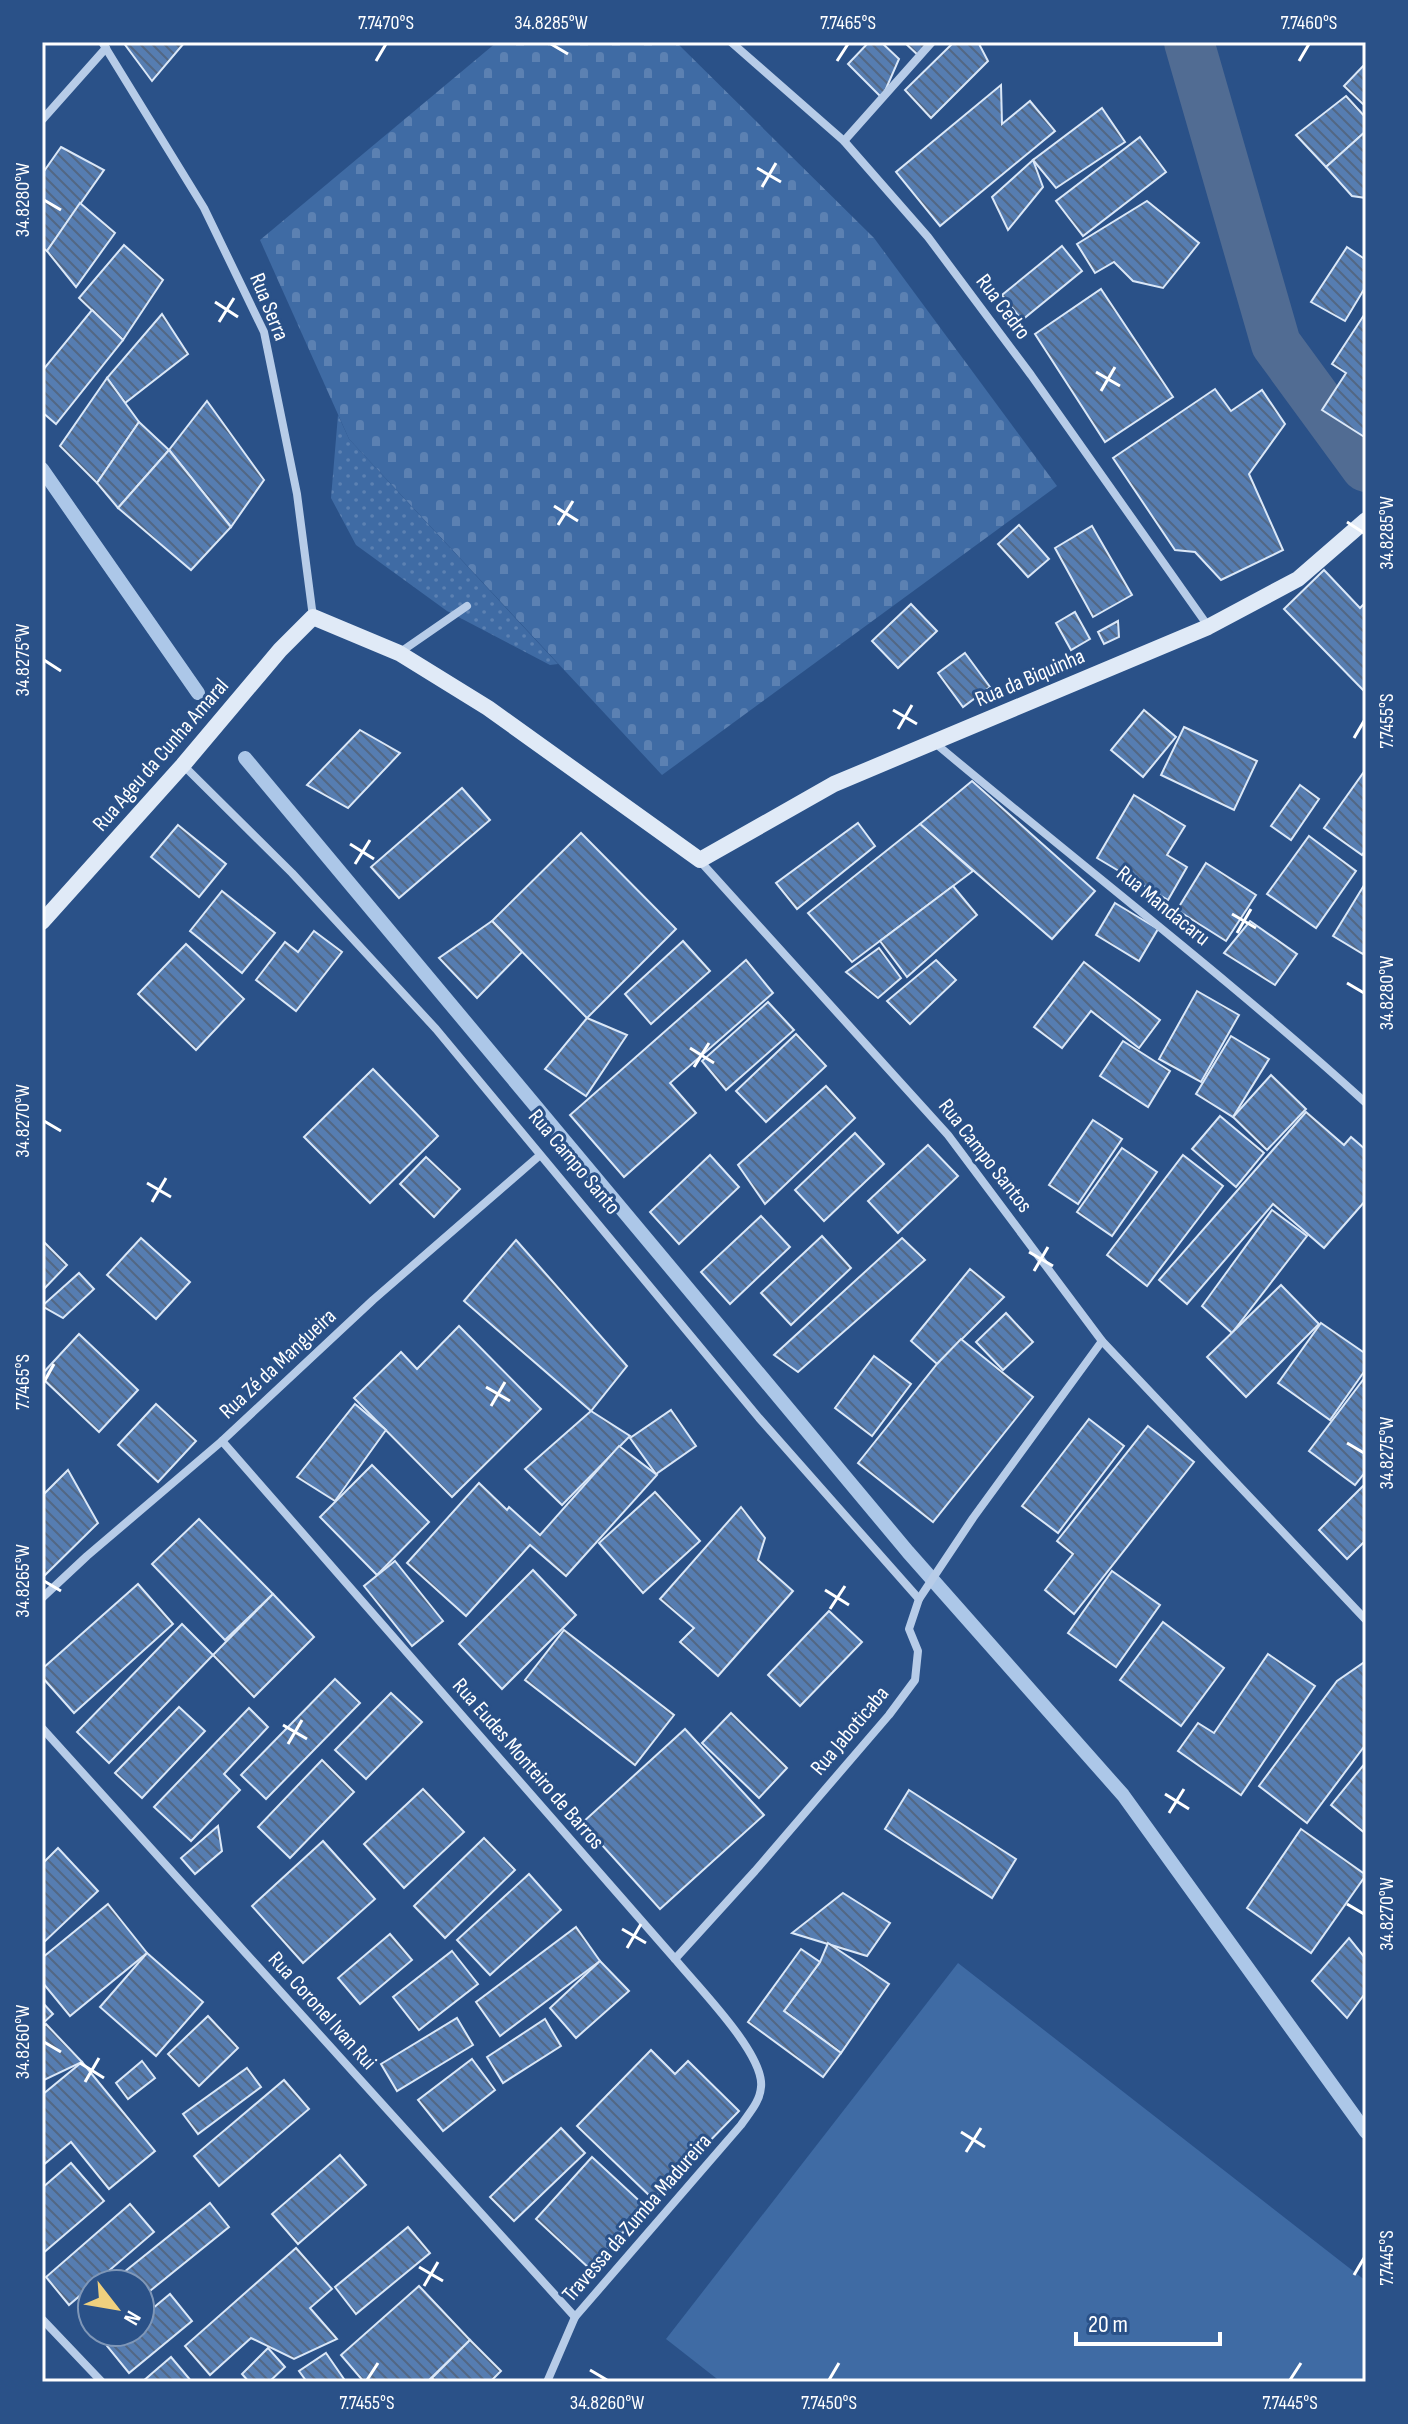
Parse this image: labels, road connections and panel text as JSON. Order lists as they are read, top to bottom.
{
  "streets": {
    "street": [
      "Rua Serra",
      "Rua Cedro",
      "Rua da Biquinha",
      "Rua Ageu da Cunha Amaral",
      "Rua Mandacaru",
      "Rua Campo Santos",
      "Rua Campo Santo",
      "Rua Zé da Mangueira",
      "Rua Jaboticaba",
      "Rua Eudes Monteiro de Barros",
      "Rua Coronel Ivan Rui",
      "Travessa da Zumba Madureira"
    ]
  },
  "crossings": [
    ["Rua Serra", "Rua Ageu da Cunha Amaral"],
    ["Rua Cedro", "Rua da Biquinha"],
    ["Rua da Biquinha", "Rua Mandacaru"],
    ["Rua da Biquinha", "Rua Campo Santos"],
    ["Rua Ageu da Cunha Amaral", "Rua Campo Santo"],
    ["Rua Campo Santos", "Rua Jaboticaba"],
    ["Rua Campo Santo", "Rua Zé da Mangueira"],
    ["Rua Campo Santo", "Rua Jaboticaba"],
    ["Rua Zé da Mangueira", "Rua Eudes Monteiro de Barros"],
    ["Rua Jaboticaba", "Rua Eudes Monteiro de Barros"],
    ["Rua Eudes Monteiro de Barros", "Travessa da Zumba Madureira"],
    ["Rua Coronel Ivan Rui", "Travessa da Zumba Madureira"]
  ],
  "scale_bar": "20 m",
  "north": "bottom right",
  "coordinates": [
    "7.7470°S",
    "34.8285°W",
    "7.7465°S",
    "7.7460°S",
    "34.8280°W",
    "34.8275°W",
    "7.7455°S",
    "34.8270°W",
    "34.8265°W",
    "34.8260°W",
    "7.7445°S",
    "7.7450°S"
  ]
}
